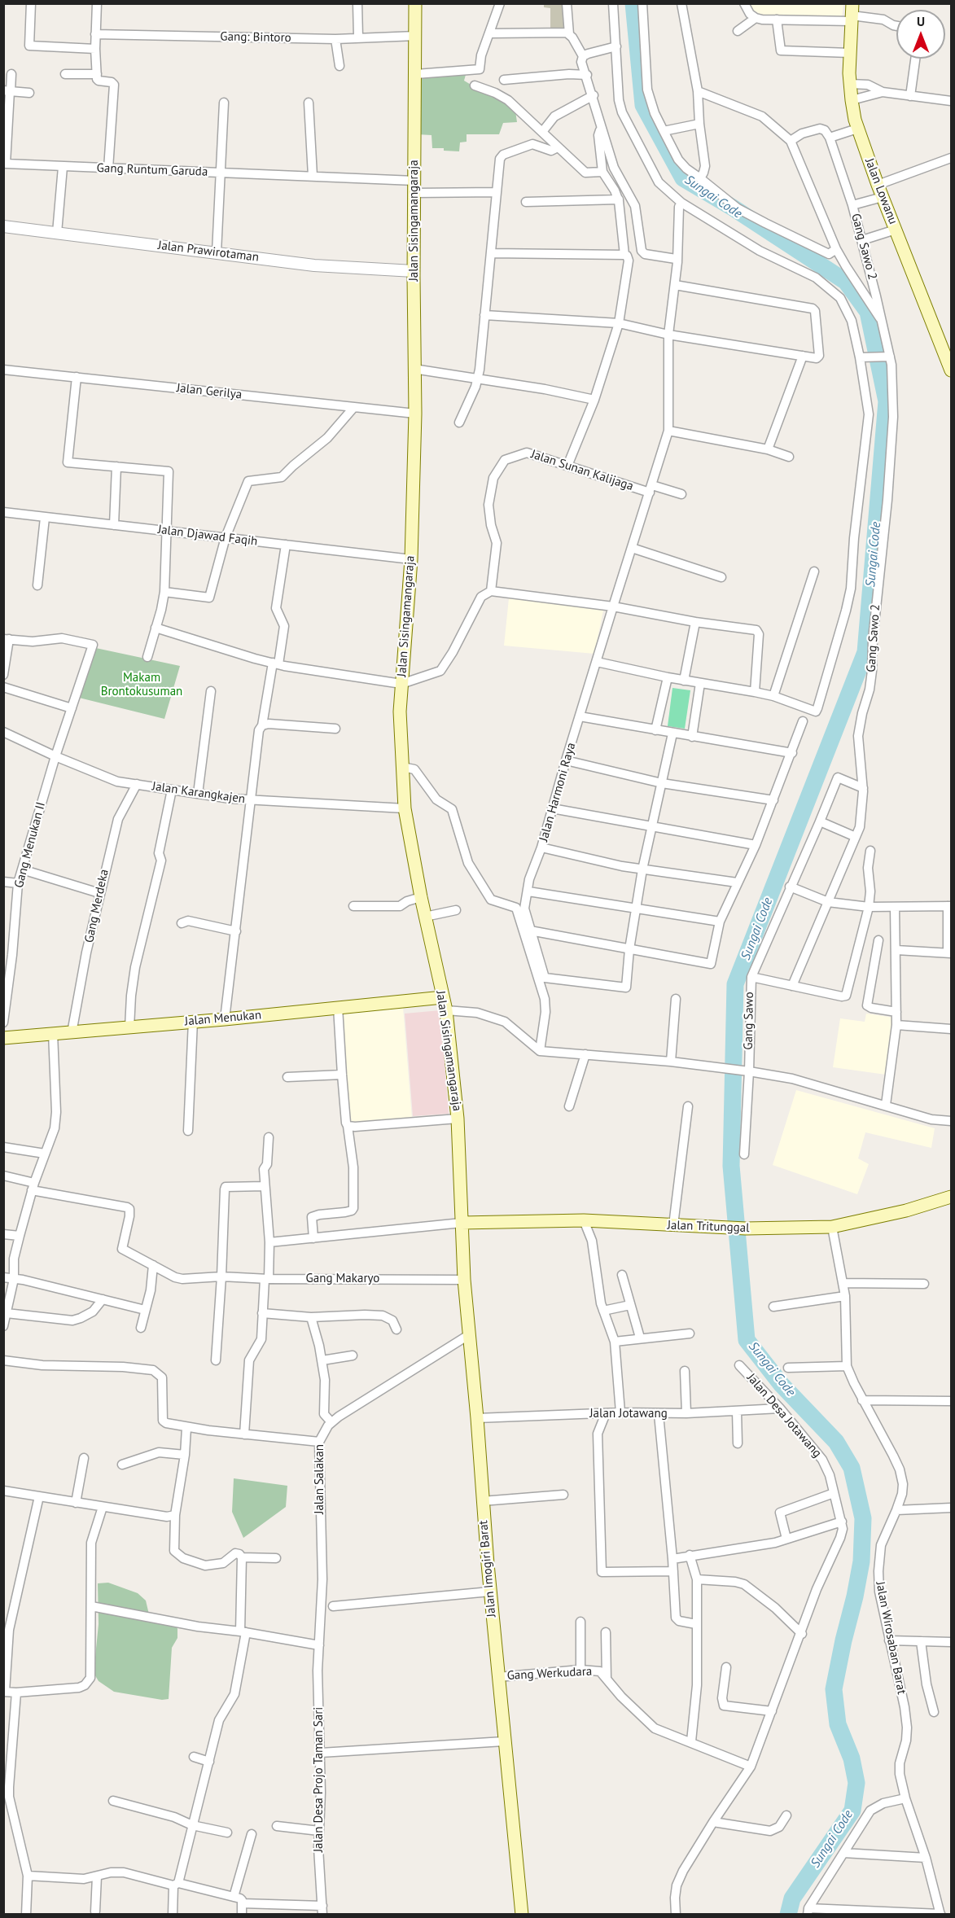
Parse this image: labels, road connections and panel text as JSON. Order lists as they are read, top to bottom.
{
  "streets": {
    "main road": [
      "Jalan Lowanu",
      "Jalan Sisingamangaraja",
      "Jalan Menukan",
      "Jalan Tritunggal",
      "Jalan Imogiri Barat"
    ],
    "street": [
      "Gang: Bintoro",
      "Gang Runtum Garuda",
      "Gang Sawo 2",
      "Jalan Prawirotaman",
      "Jalan Gerilya",
      "Jalan Sunan Kalijaga",
      "Jalan Djawad Faqih",
      "Jalan Harmoni Raya",
      "Jalan Karangkajen",
      "Gang Menukan II",
      "Gang Merdeka",
      "Gang Sawo",
      "Gang Makaryo",
      "Jalan Jotawang",
      "Jalan Desa Jotawang",
      "Jalan Salakan",
      "Jalan Wirosaban Barat",
      "Gang Werkudara",
      "Jalan Desa Projo Taman Sari"
    ]
  },
  "crossings": [
    ["Gang: Bintoro", "Jalan Sisingamangaraja"],
    ["Gang Runtum Garuda", "Jalan Prawirotaman"],
    ["Jalan Sisingamangaraja", "Jalan Prawirotaman"],
    ["Jalan Sisingamangaraja", "Jalan Gerilya"],
    ["Jalan Sisingamangaraja", "Jalan Djawad Faqih"],
    ["Jalan Sisingamangaraja", "Jalan Karangkajen"],
    ["Jalan Sisingamangaraja", "Jalan Menukan"],
    ["Jalan Sisingamangaraja", "Jalan Tritunggal"],
    ["Jalan Sisingamangaraja", "Jalan Imogiri Barat"],
    ["Gang Sawo 2", "Gang Sawo"],
    ["Jalan Sunan Kalijaga", "Jalan Harmoni Raya"],
    ["Jalan Karangkajen", "Gang Menukan II"],
    ["Jalan Karangkajen", "Gang Merdeka"],
    ["Gang Merdeka", "Jalan Menukan"],
    ["Jalan Tritunggal", "Jalan Imogiri Barat"],
    ["Jalan Tritunggal", "Jalan Wirosaban Barat"],
    ["Gang Makaryo", "Jalan Imogiri Barat"],
    ["Jalan Jotawang", "Jalan Desa Jotawang"],
    ["Jalan Jotawang", "Jalan Imogiri Barat"],
    ["Jalan Desa Jotawang", "Gang Werkudara"],
    ["Jalan Salakan", "Jalan Imogiri Barat"],
    ["Jalan Salakan", "Jalan Desa Projo Taman Sari"],
    ["Jalan Imogiri Barat", "Gang Werkudara"]
  ],
  "water": ["Sungai Code"],
  "parks": ["Makam Brontokusuman"],
  "north": "top"
}
